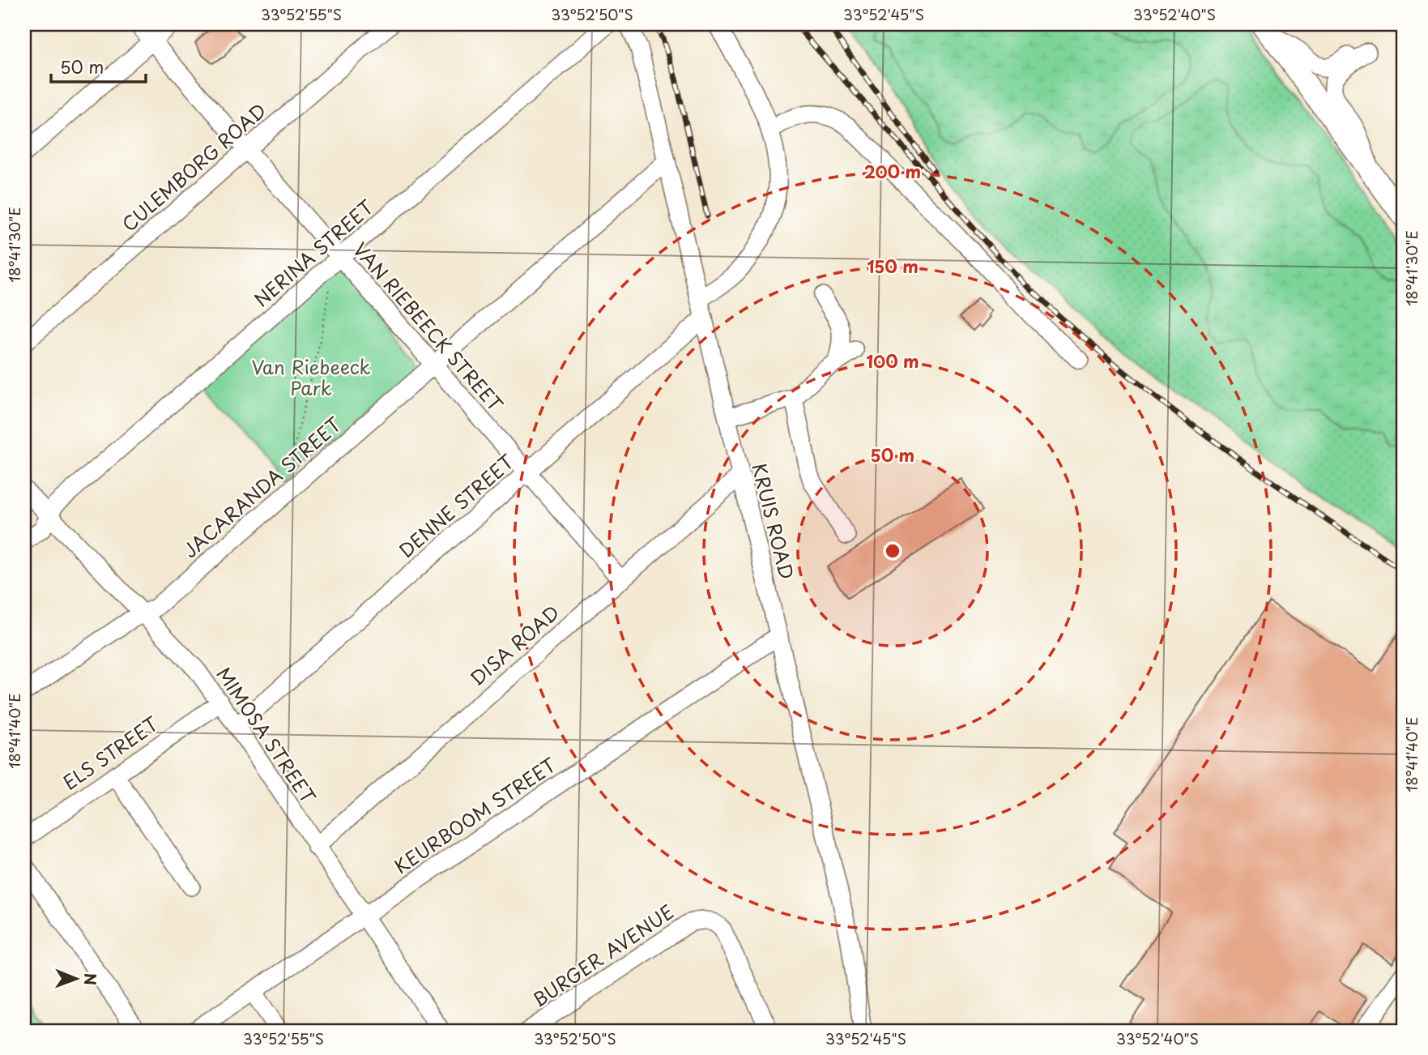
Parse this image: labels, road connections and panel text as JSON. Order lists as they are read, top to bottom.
{
  "streets": {
    "street": [
      "CULEMBORG ROAD",
      "NERINA STREET",
      "VAN RIEBEECK STREET",
      "JACARANDA STREET",
      "DENNE STREET",
      "KRUIS ROAD",
      "DISA ROAD",
      "MIMOSA STREET",
      "ELS STREET",
      "KEURBOOM STREET",
      "BURGER AVENUE"
    ]
  },
  "crossings": [
    ["CULEMBORG ROAD", "VAN RIEBEECK STREET"],
    ["NERINA STREET", "VAN RIEBEECK STREET"],
    ["NERINA STREET", "MIMOSA STREET"],
    ["VAN RIEBEECK STREET", "JACARANDA STREET"],
    ["VAN RIEBEECK STREET", "DENNE STREET"],
    ["VAN RIEBEECK STREET", "DISA ROAD"],
    ["JACARANDA STREET", "KRUIS ROAD"],
    ["JACARANDA STREET", "MIMOSA STREET"],
    ["DENNE STREET", "KRUIS ROAD"],
    ["DENNE STREET", "MIMOSA STREET"],
    ["KRUIS ROAD", "DISA ROAD"],
    ["KRUIS ROAD", "KEURBOOM STREET"],
    ["DISA ROAD", "MIMOSA STREET"],
    ["MIMOSA STREET", "ELS STREET"],
    ["MIMOSA STREET", "KEURBOOM STREET"]
  ],
  "parks": ["Van Riebeeck Park"],
  "scale_bar": "50 m",
  "north": "right",
  "coordinates": [
    "33°52'55\"S",
    "33°52'50\"S",
    "33°52'45\"S",
    "33°52'40\"S",
    "18°41'30\"E",
    "18°41'40\"E"
  ],
  "rings": [
    "200 m",
    "150 m",
    "100 m",
    "50 m"
  ]
}
